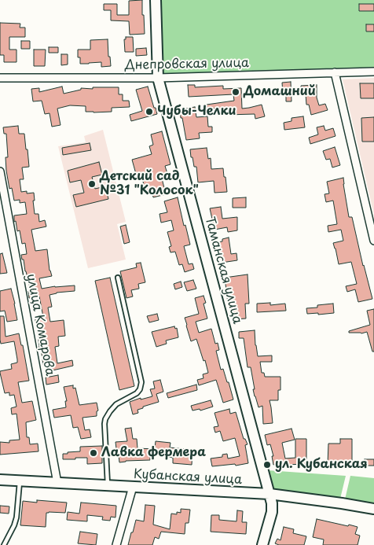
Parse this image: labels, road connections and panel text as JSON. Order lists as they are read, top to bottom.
{
  "streets": {
    "street": [
      "Днепровская улица",
      "Таманская улица",
      "улица Комарова",
      "Кубанская улица"
    ]
  },
  "crossings": [
    ["Днепровская улица", "Таманская улица"],
    ["Таманская улица", "Кубанская улица"],
    ["улица Комарова", "Кубанская улица"]
  ],
  "places": [
    "Домашний",
    "Чубы-Челки",
    "Детский сад №31 \"Колосок\"",
    "Лавка фермера",
    "ул. Кубанская"
  ]
}
